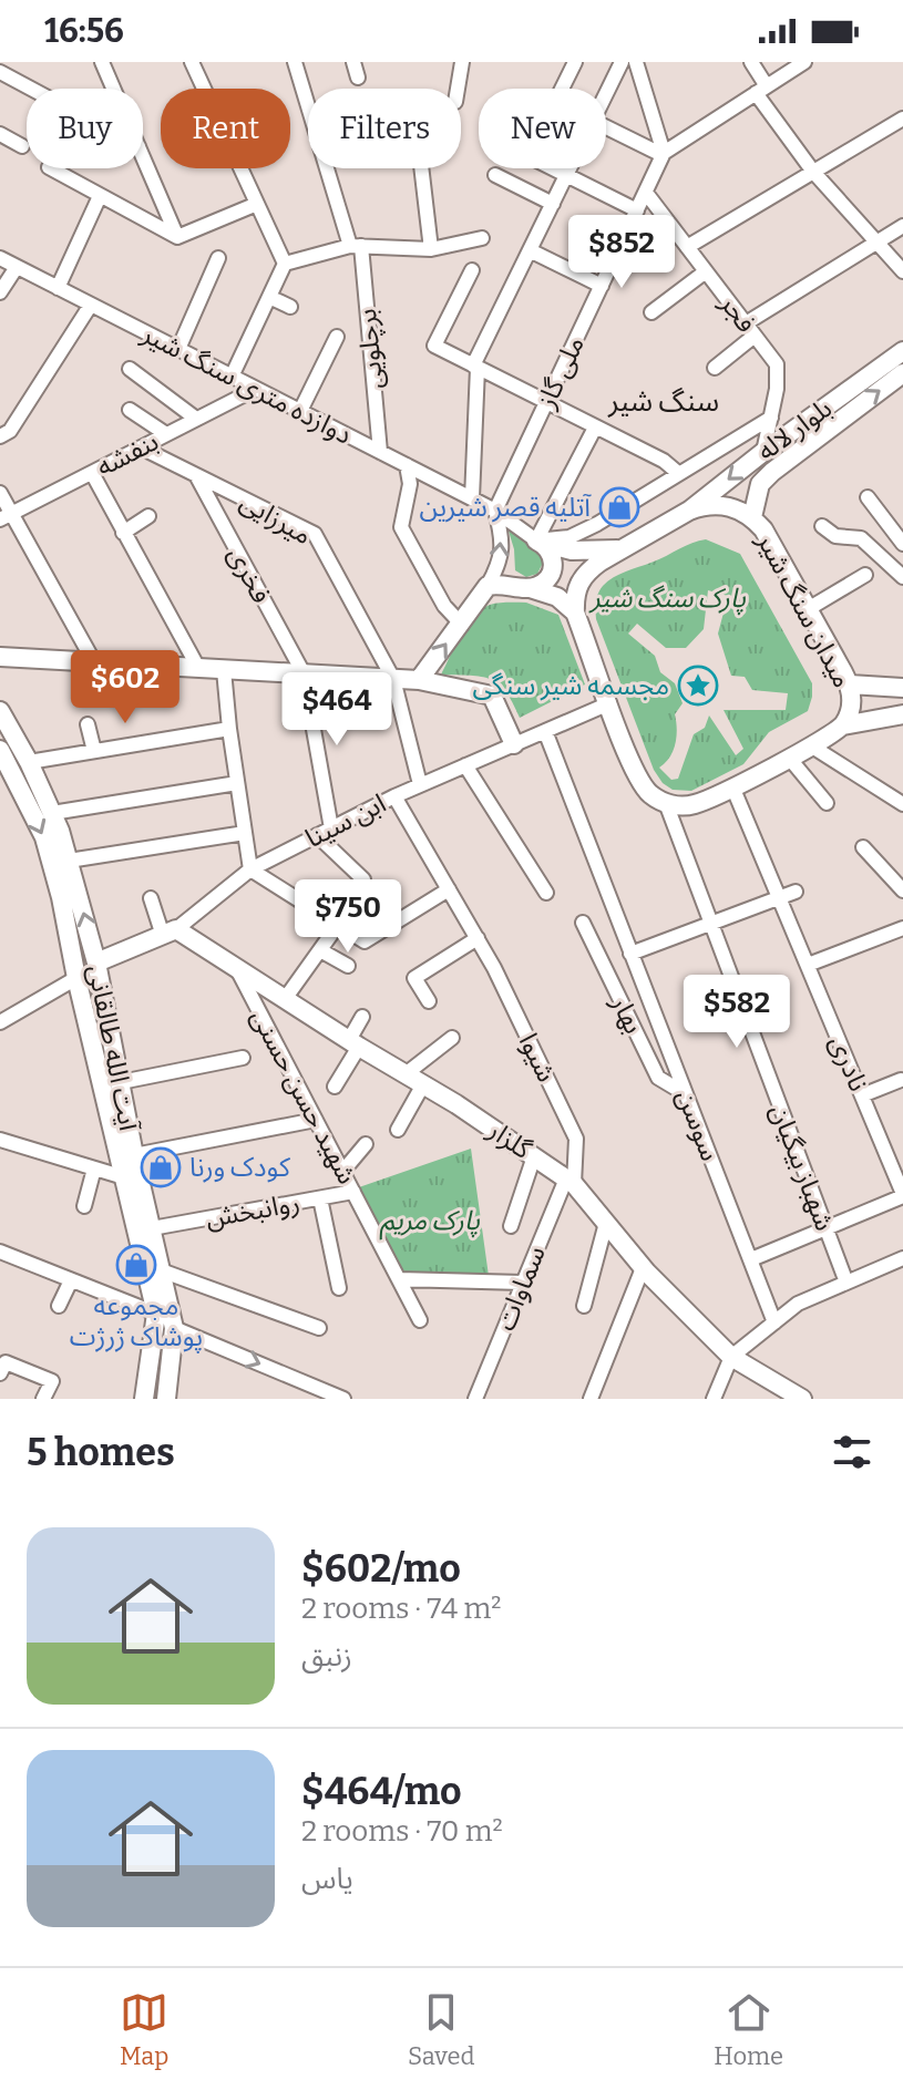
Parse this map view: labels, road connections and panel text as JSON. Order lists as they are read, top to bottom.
{
  "streets": {
    "main road": [
      "بلوار لاله",
      "میدان سنگ شیر",
      "ابن سینا",
      "آیت الله طالقانی",
      "گلزار"
    ],
    "street": [
      "فجر",
      "برچلویی",
      "ملی گاز",
      "دوازده متری سنگ شیر",
      "بنفشه",
      "میرزایی",
      "فخری",
      "بهار",
      "شیوا",
      "نادری",
      "شهید حسن حسنی",
      "سوسن",
      "شهباز بیگیان",
      "روانبخش",
      "سماوات"
    ]
  },
  "crossings": [
    ["فجر", "ملی گاز"],
    ["فجر", "بلوار لاله"],
    ["برچلویی", "دوازده متری سنگ شیر"],
    ["ملی گاز", "دوازده متری سنگ شیر"],
    ["دوازده متری سنگ شیر", "بنفشه"],
    ["بلوار لاله", "میدان سنگ شیر"],
    ["بلوار لاله", "ابن سینا"],
    ["بلوار لاله", "نادری"],
    ["بلوار لاله", "شهباز بیگیان"],
    ["بنفشه", "میرزایی"],
    ["میرزایی", "فخری"],
    ["میرزایی", "ابن سینا"],
    ["فخری", "ابن سینا"],
    ["میدان سنگ شیر", "ابن سینا"],
    ["میدان سنگ شیر", "نادری"],
    ["میدان سنگ شیر", "شهباز بیگیان"],
    ["ابن سینا", "آیت الله طالقانی"],
    ["ابن سینا", "شیوا"],
    ["ابن سینا", "نادری"],
    ["ابن سینا", "سوسن"],
    ["ابن سینا", "گلزار"],
    ["ابن سینا", "شهباز بیگیان"],
    ["بهار", "سوسن"],
    ["آیت الله طالقانی", "روانبخش"],
    ["شیوا", "گلزار"],
    ["شیوا", "سماوات"],
    ["نادری", "شهباز بیگیان"],
    ["شهید حسن حسنی", "گلزار"],
    ["شهید حسن حسنی", "روانبخش"],
    ["گلزار", "سماوات"]
  ],
  "districts": ["سنگ شیر"],
  "parks": ["پارک سنگ شیر", "پارک مریم"],
  "places": {
    "shop": ["آتلیه قصر شیرین", "کودک ورنا", "مجموعه پوشاک ژرژت"],
    "place": ["مجسمه شیر سنگی"]
  },
  "page": {
    "status": "16:56",
    "chip": [
      "Buy",
      "Rent",
      "Filters",
      "New"
    ],
    "price": [
      "$852",
      "$602",
      "$464",
      "$750",
      "$582"
    ],
    "heading": "5 homes",
    "list": [
      {
        "name": "$602/mo",
        "note": "2 rooms · 74 m² · زنبق"
      },
      {
        "name": "$464/mo",
        "note": "2 rooms · 70 m² · یاس"
      }
    ],
    "tabs": ["Map", "Saved", "Home"]
  }
}
